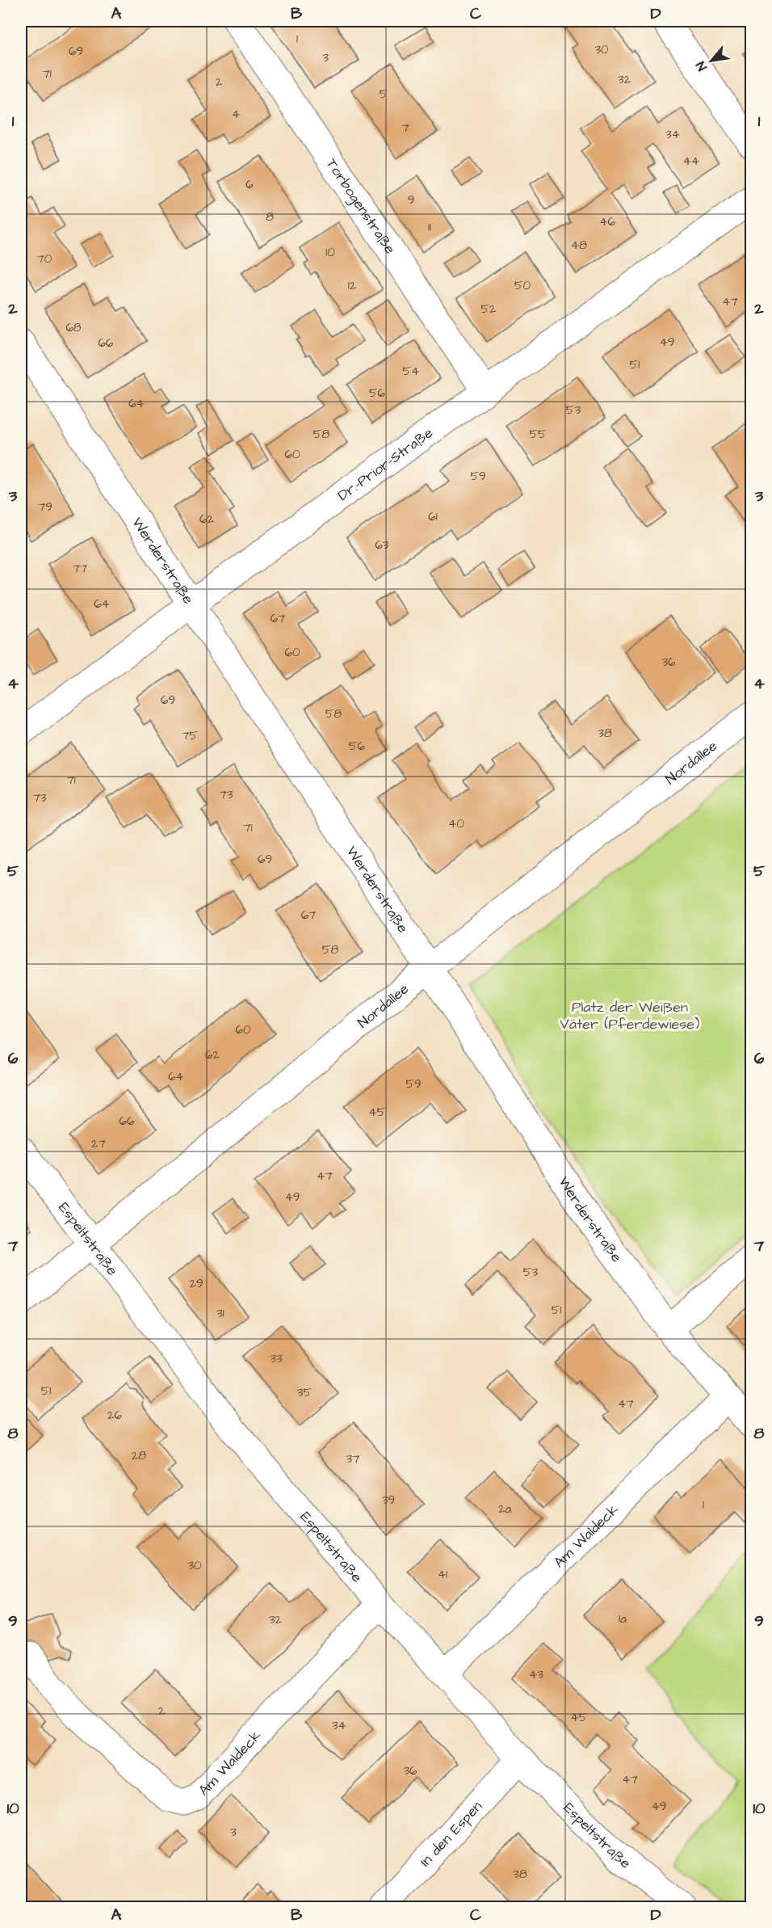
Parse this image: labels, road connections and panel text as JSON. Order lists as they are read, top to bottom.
{
  "streets": {
    "street": [
      "Torbogenstraße",
      "Dr.-Prior-Straße",
      "Werderstraße",
      "Nordallee",
      "Espeltstraße",
      "Am Waldeck",
      "In den Espen"
    ]
  },
  "crossings": [
    ["Torbogenstraße", "Dr.-Prior-Straße"],
    ["Dr.-Prior-Straße", "Werderstraße"],
    ["Werderstraße", "Nordallee"],
    ["Werderstraße", "Am Waldeck"],
    ["Nordallee", "Espeltstraße"],
    ["Espeltstraße", "Am Waldeck"],
    ["Espeltstraße", "In den Espen"]
  ],
  "parks": ["Platz der Weißen Väter (Pferdewiese)"],
  "house_numbers": [
    "1",
    "30",
    "69",
    "3",
    "71",
    "32",
    "2",
    "5",
    "4",
    "7",
    "34",
    "44",
    "6",
    "9",
    "8",
    "46",
    "11",
    "48",
    "10",
    "70",
    "12",
    "50",
    "47",
    "52",
    "68",
    "49",
    "66",
    "51",
    "54",
    "56",
    "64",
    "53",
    "58",
    "55",
    "60",
    "59",
    "79",
    "61",
    "62",
    "63",
    "77",
    "64",
    "67",
    "60",
    "36",
    "69",
    "58",
    "38",
    "75",
    "56",
    "71",
    "73",
    "73",
    "40",
    "71",
    "69",
    "67",
    "58",
    "60",
    "62",
    "64",
    "59",
    "45",
    "66",
    "27",
    "47",
    "49",
    "53",
    "29",
    "51",
    "31",
    "33",
    "51",
    "35",
    "47",
    "26",
    "28",
    "37",
    "39",
    "1",
    "2a",
    "30",
    "41",
    "1a",
    "32",
    "43",
    "2",
    "45",
    "34",
    "36",
    "47",
    "49",
    "3",
    "38"
  ],
  "north": "bottom left",
  "grid": {
    "columns": [
      "A",
      "B",
      "C",
      "D"
    ],
    "rows": [
      "1",
      "2",
      "3",
      "4",
      "5",
      "6",
      "7",
      "8",
      "9",
      "10"
    ]
  }
}
